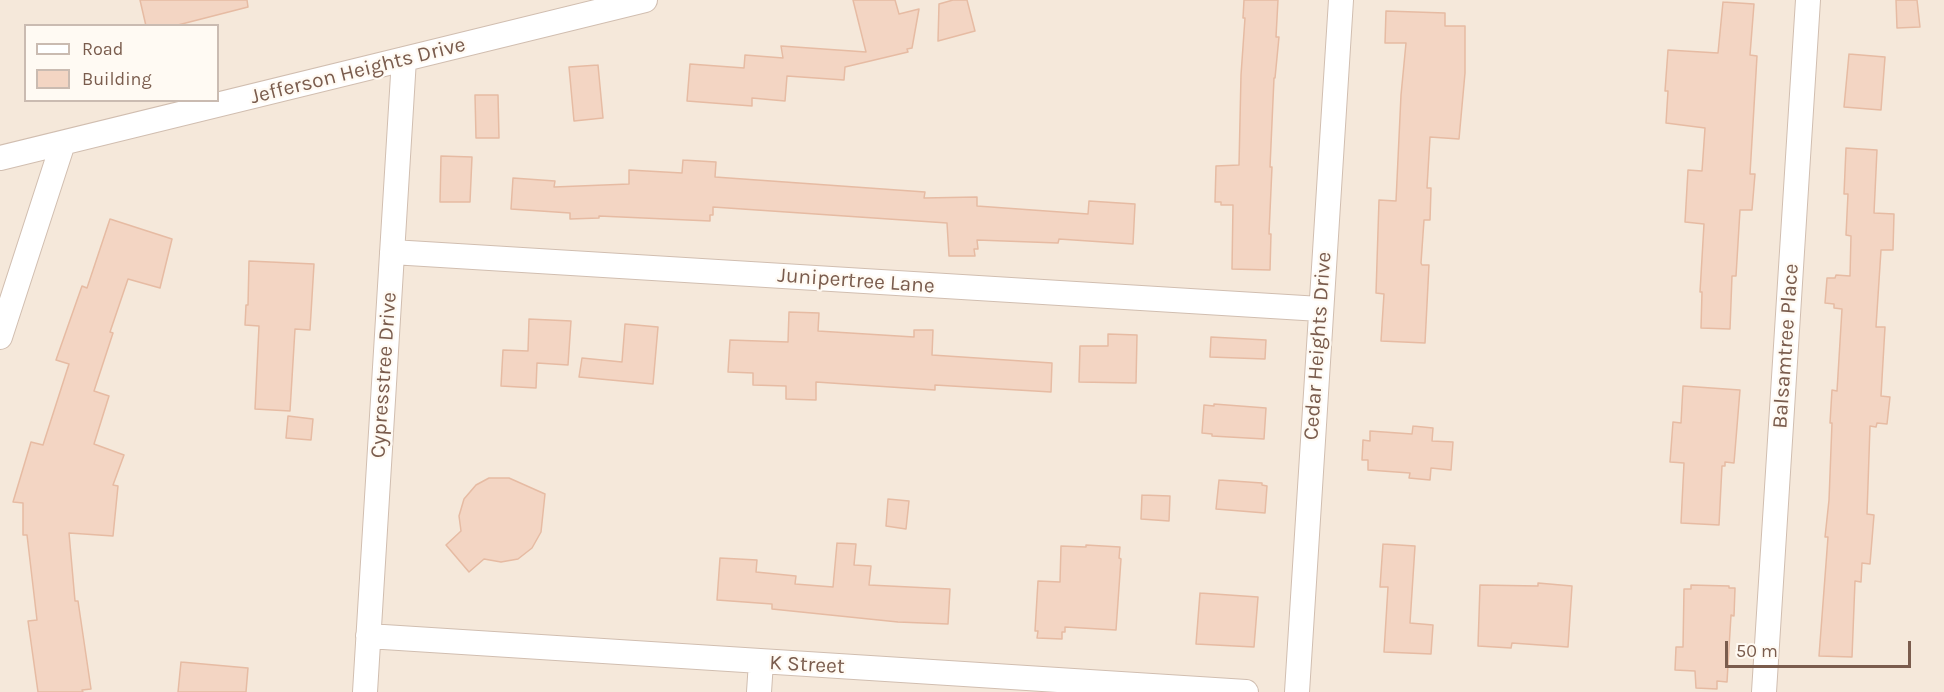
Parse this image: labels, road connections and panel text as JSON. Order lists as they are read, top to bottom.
{
  "streets": {
    "street": [
      "Jefferson Heights Drive",
      "Junipertree Lane",
      "Cedar Heights Drive",
      "Balsamtree Place",
      "Cypresstree Drive",
      "K Street"
    ]
  },
  "crossings": [
    ["Jefferson Heights Drive", "Cypresstree Drive"],
    ["Junipertree Lane", "Cedar Heights Drive"],
    ["Junipertree Lane", "Cypresstree Drive"],
    ["Cypresstree Drive", "K Street"]
  ],
  "legend": ["Road", "Building"],
  "scale_bar": "50 m"
}
